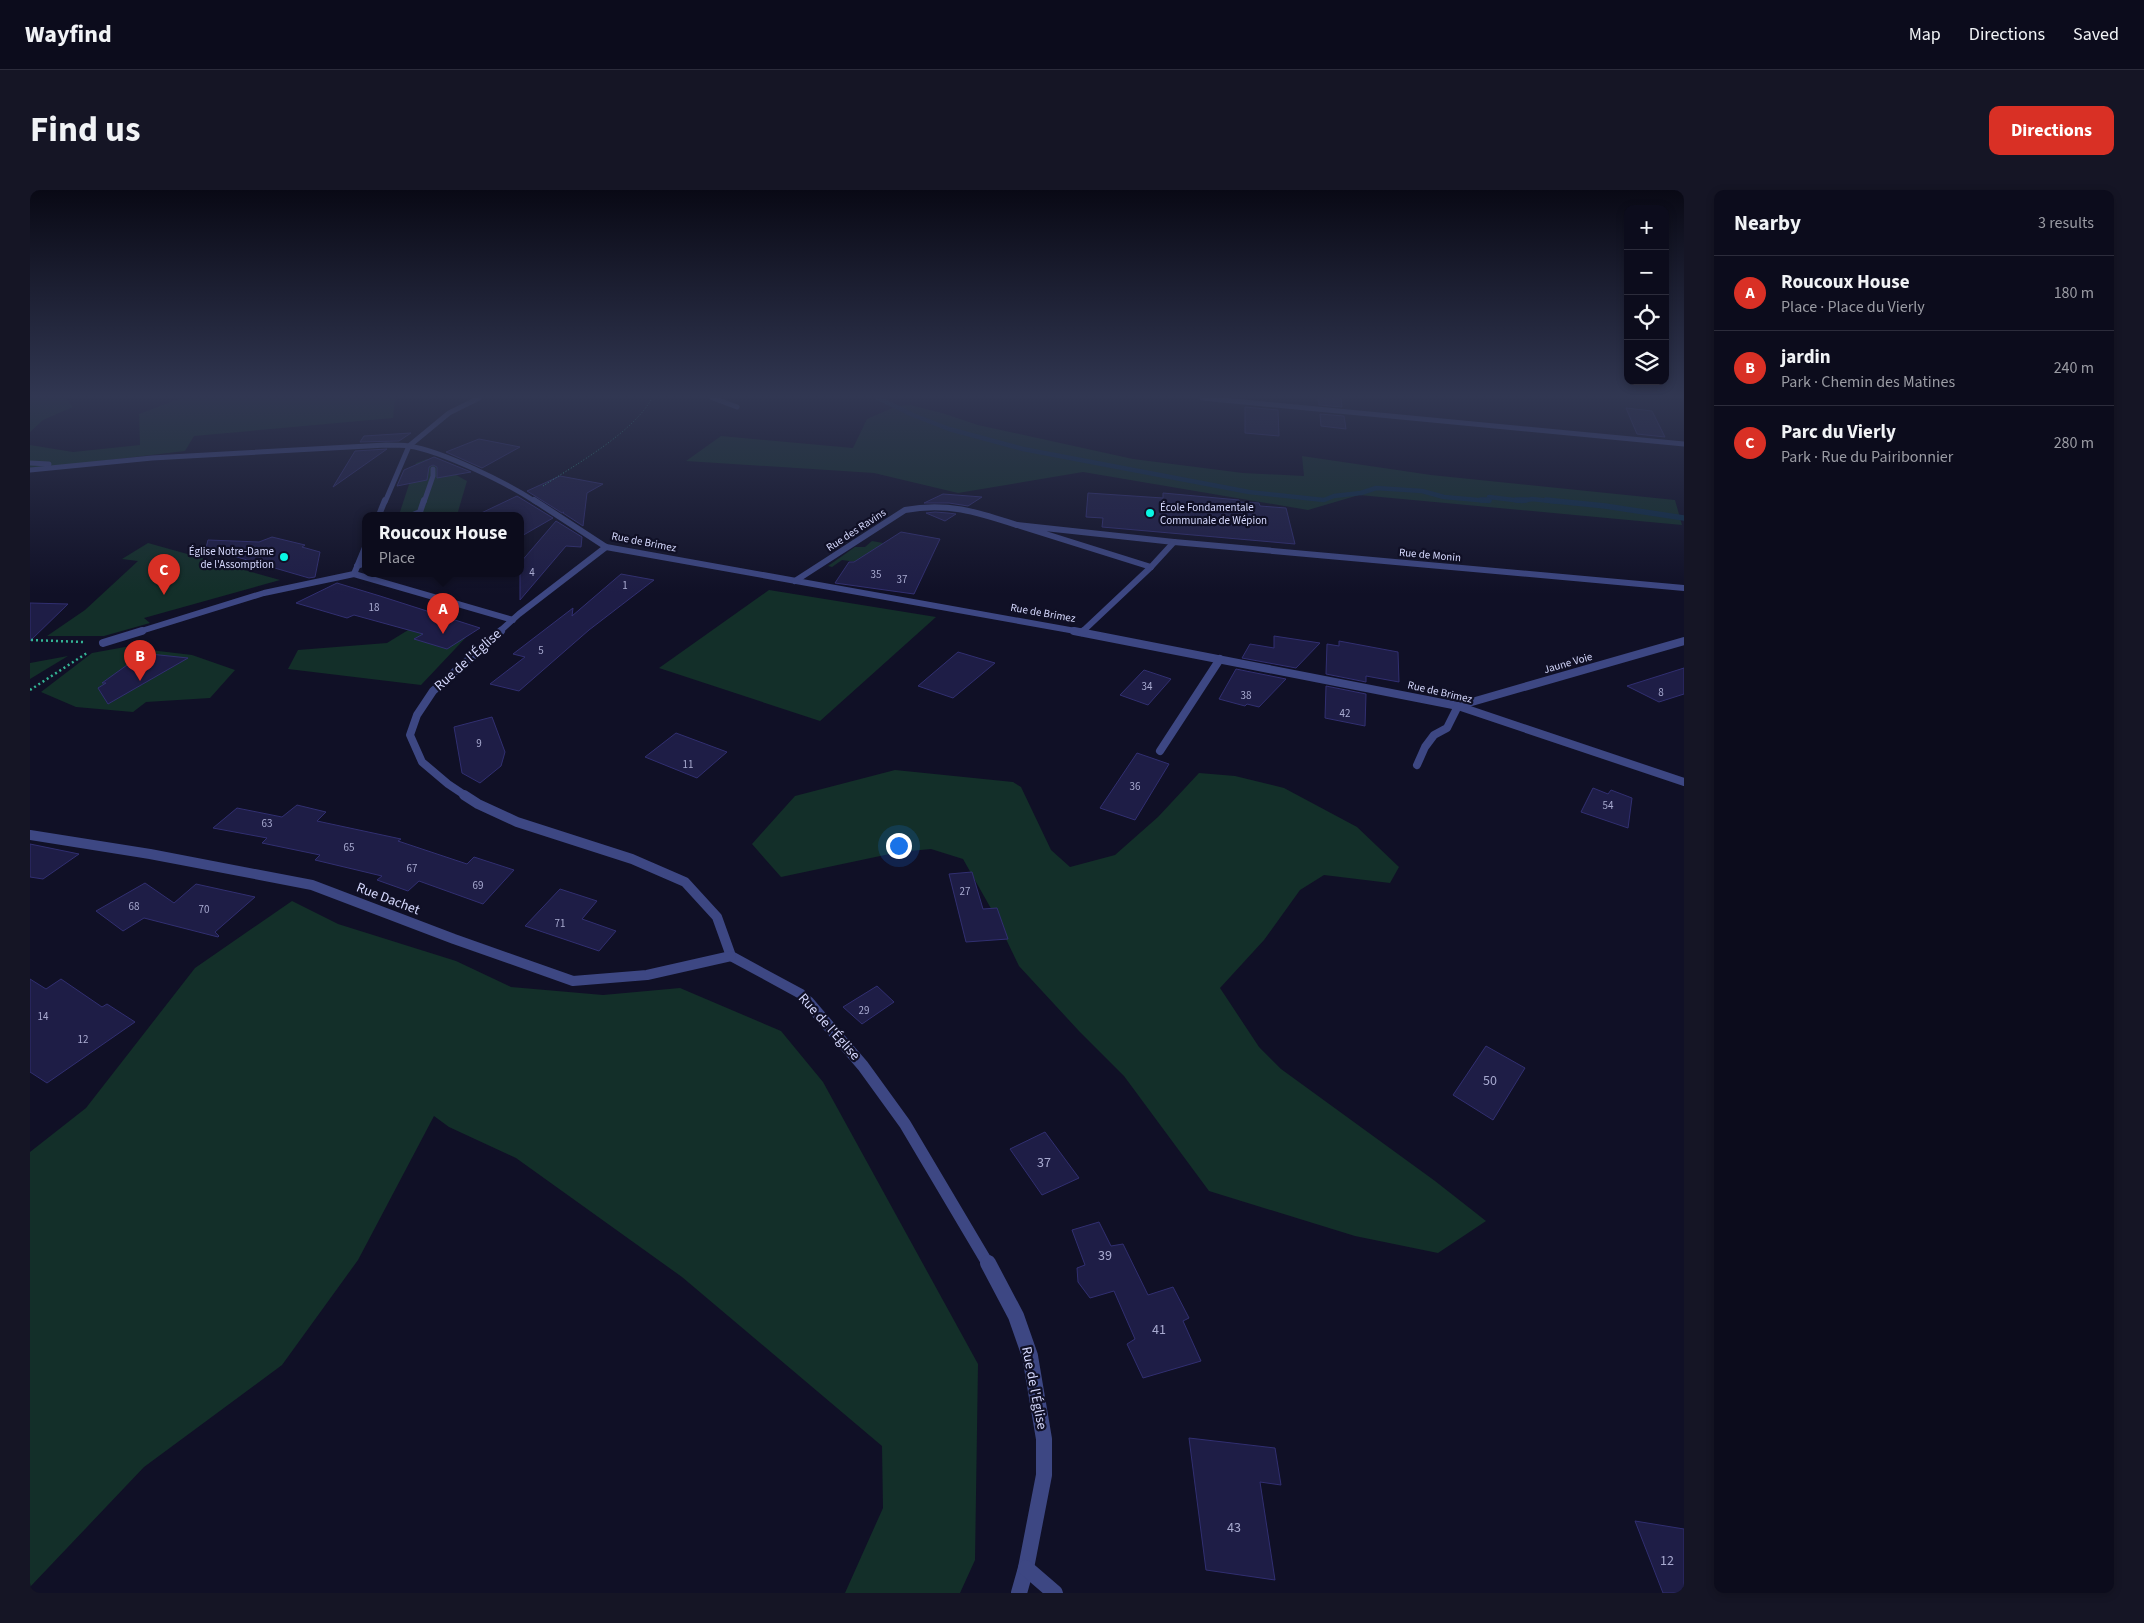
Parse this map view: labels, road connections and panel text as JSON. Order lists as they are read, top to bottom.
{
  "streets": {
    "street": [
      "Rue des Ravins",
      "Rue de Brimez",
      "Rue de Monin",
      "Rue de l'Église",
      "Jaune Voie",
      "Rue Dachet"
    ]
  },
  "crossings": [
    ["Rue des Ravins", "Rue de Brimez"],
    ["Rue des Ravins", "Rue de Monin"],
    ["Rue de Brimez", "Rue de l'Église"],
    ["Rue de Brimez", "Jaune Voie"],
    ["Rue de l'Église", "Rue Dachet"]
  ],
  "places": ["École Fondamentale Communale de Wépion", "Église Notre-Dame de l'Assomption"],
  "house_numbers": [
    "4",
    "35",
    "37",
    "1",
    "18",
    "5",
    "34",
    "8",
    "38",
    "42",
    "9",
    "11",
    "36",
    "54",
    "63",
    "65",
    "67",
    "69",
    "27",
    "68",
    "70",
    "71",
    "29",
    "14",
    "12",
    "50",
    "37",
    "39",
    "41",
    "43",
    "12"
  ],
  "page": {
    "header": "Wayfind",
    "nav": ["Map", "Directions", "Saved"],
    "title": "Find us",
    "buttons": "Directions",
    "heading": ["Nearby", "3 results"],
    "map_buttons": ["+", "−"],
    "list": [
      {
        "mark": "A",
        "name": "Roucoux House",
        "note": "Place · Place du Vierly",
        "value": "180 m"
      },
      {
        "mark": "B",
        "name": "jardin",
        "note": "Park · Chemin des Matines",
        "value": "240 m"
      },
      {
        "mark": "C",
        "name": "Parc du Vierly",
        "note": "Park · Rue du Pairibonnier",
        "value": "280 m"
      }
    ],
    "popup": ["Roucoux House", "Place"],
    "pins": ["C", "A", "B"]
  }
}
